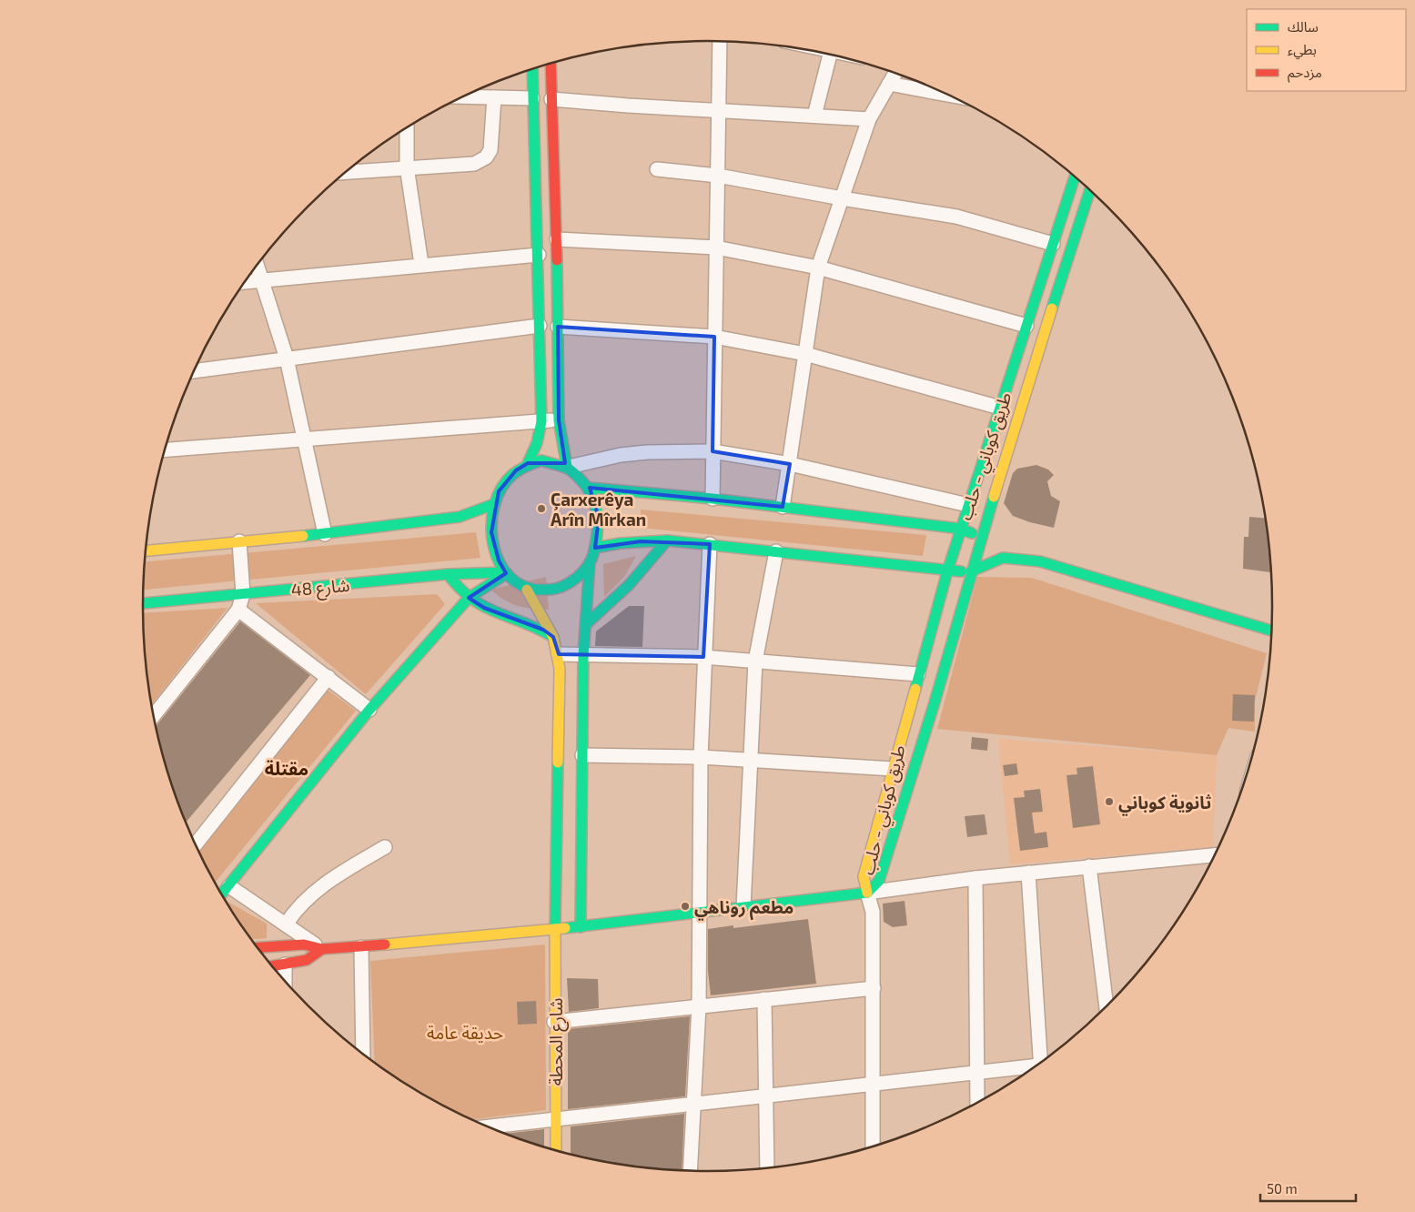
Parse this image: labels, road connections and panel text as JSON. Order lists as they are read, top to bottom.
{
  "streets": {
    "main road": ["طريق كوباني - حلب", "48 شارع", "شارع المحطة"]
  },
  "crossings": [
    ["48 شارع", "شارع المحطة"]
  ],
  "districts": ["مقتلة"],
  "parks": ["حديقة عامة"],
  "places": ["Çarxerêya Arîn Mîrkan", "ثانوية كوباني", "مطعم روناهي"],
  "legend": ["سالك", "بطيء", "مزدحم"],
  "scale_bar": "50 m"
}
